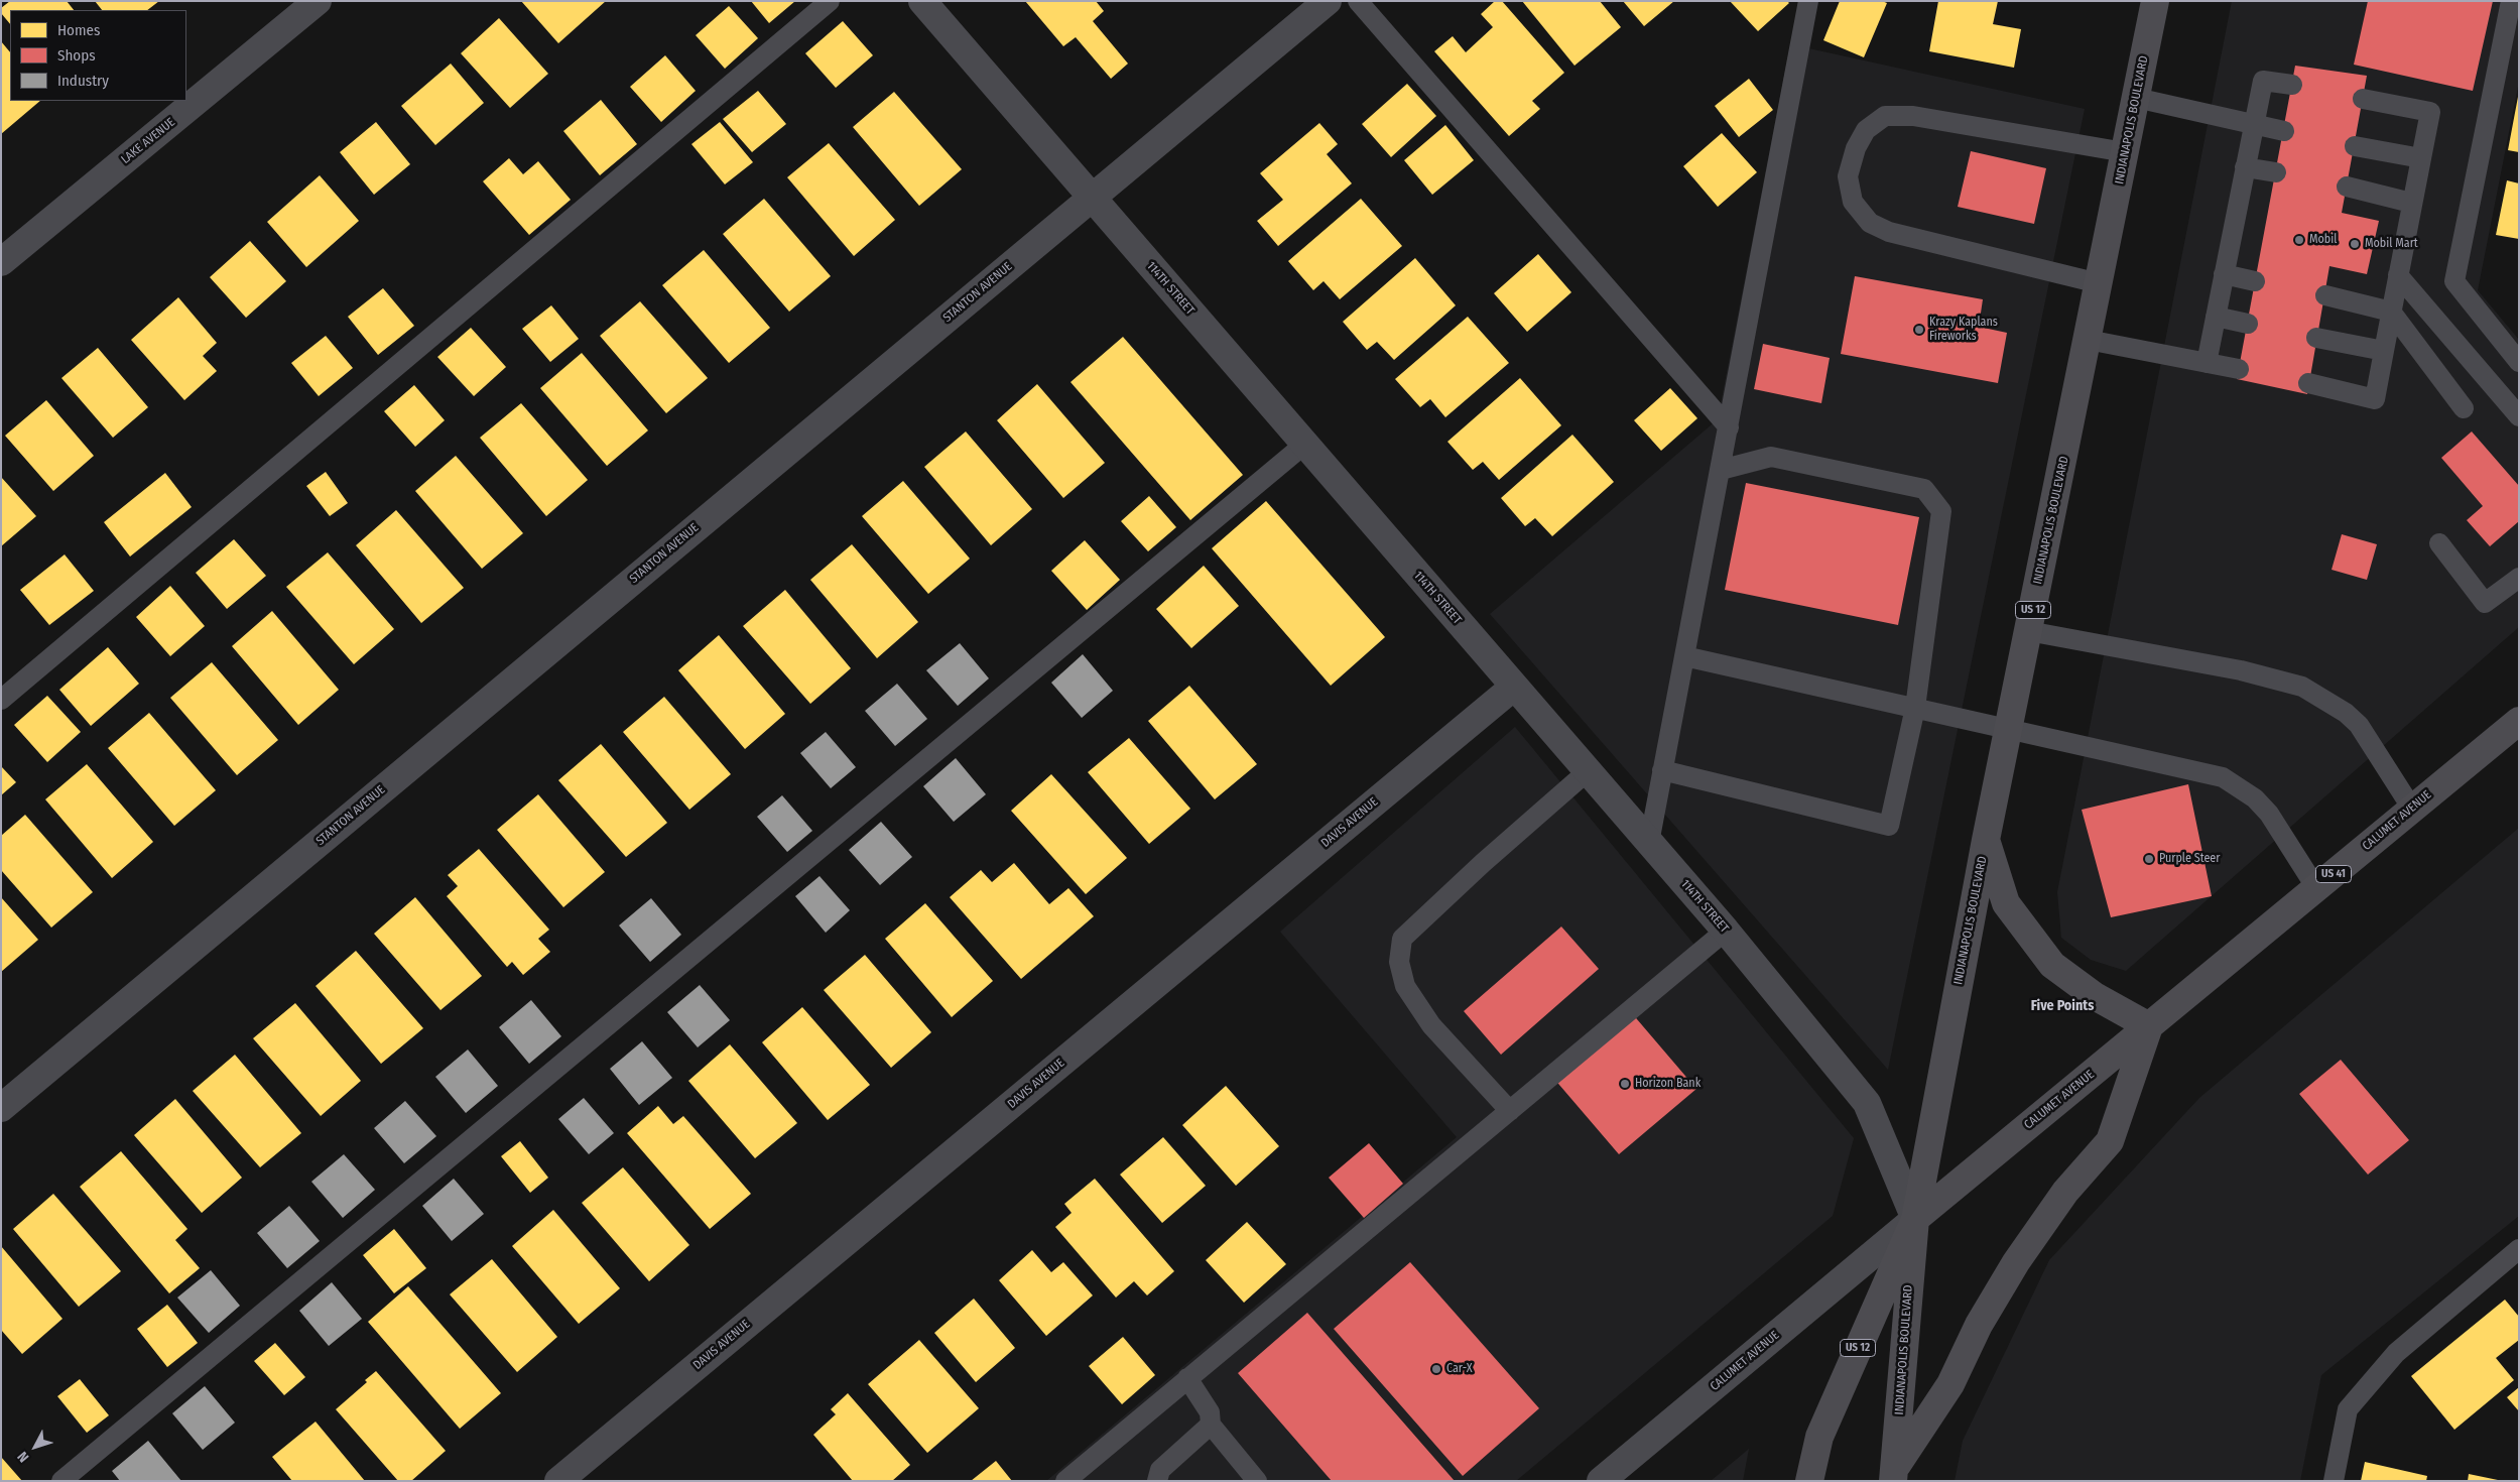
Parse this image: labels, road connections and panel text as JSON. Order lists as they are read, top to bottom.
{
  "streets": {
    "main road": [
      "INDIANAPOLIS BOULEVARD",
      "US 12",
      "CALUMET AVENUE",
      "US 41"
    ],
    "street": [
      "LAKE AVENUE",
      "114TH STREET",
      "STANTON AVENUE",
      "DAVIS AVENUE"
    ]
  },
  "crossings": [
    ["INDIANAPOLIS BOULEVARD", "114TH STREET"],
    ["INDIANAPOLIS BOULEVARD", "CALUMET AVENUE"],
    ["114TH STREET", "STANTON AVENUE"],
    ["114TH STREET", "CALUMET AVENUE"],
    ["114TH STREET", "DAVIS AVENUE"]
  ],
  "districts": ["Five Points"],
  "places": [
    "Mobil",
    "Mobil Mart",
    "Krazy Kaplans Fireworks",
    "Purple Steer",
    "Horizon Bank",
    "Car-X"
  ],
  "legend": ["Homes", "Shops", "Industry"],
  "north": "bottom left"
}
